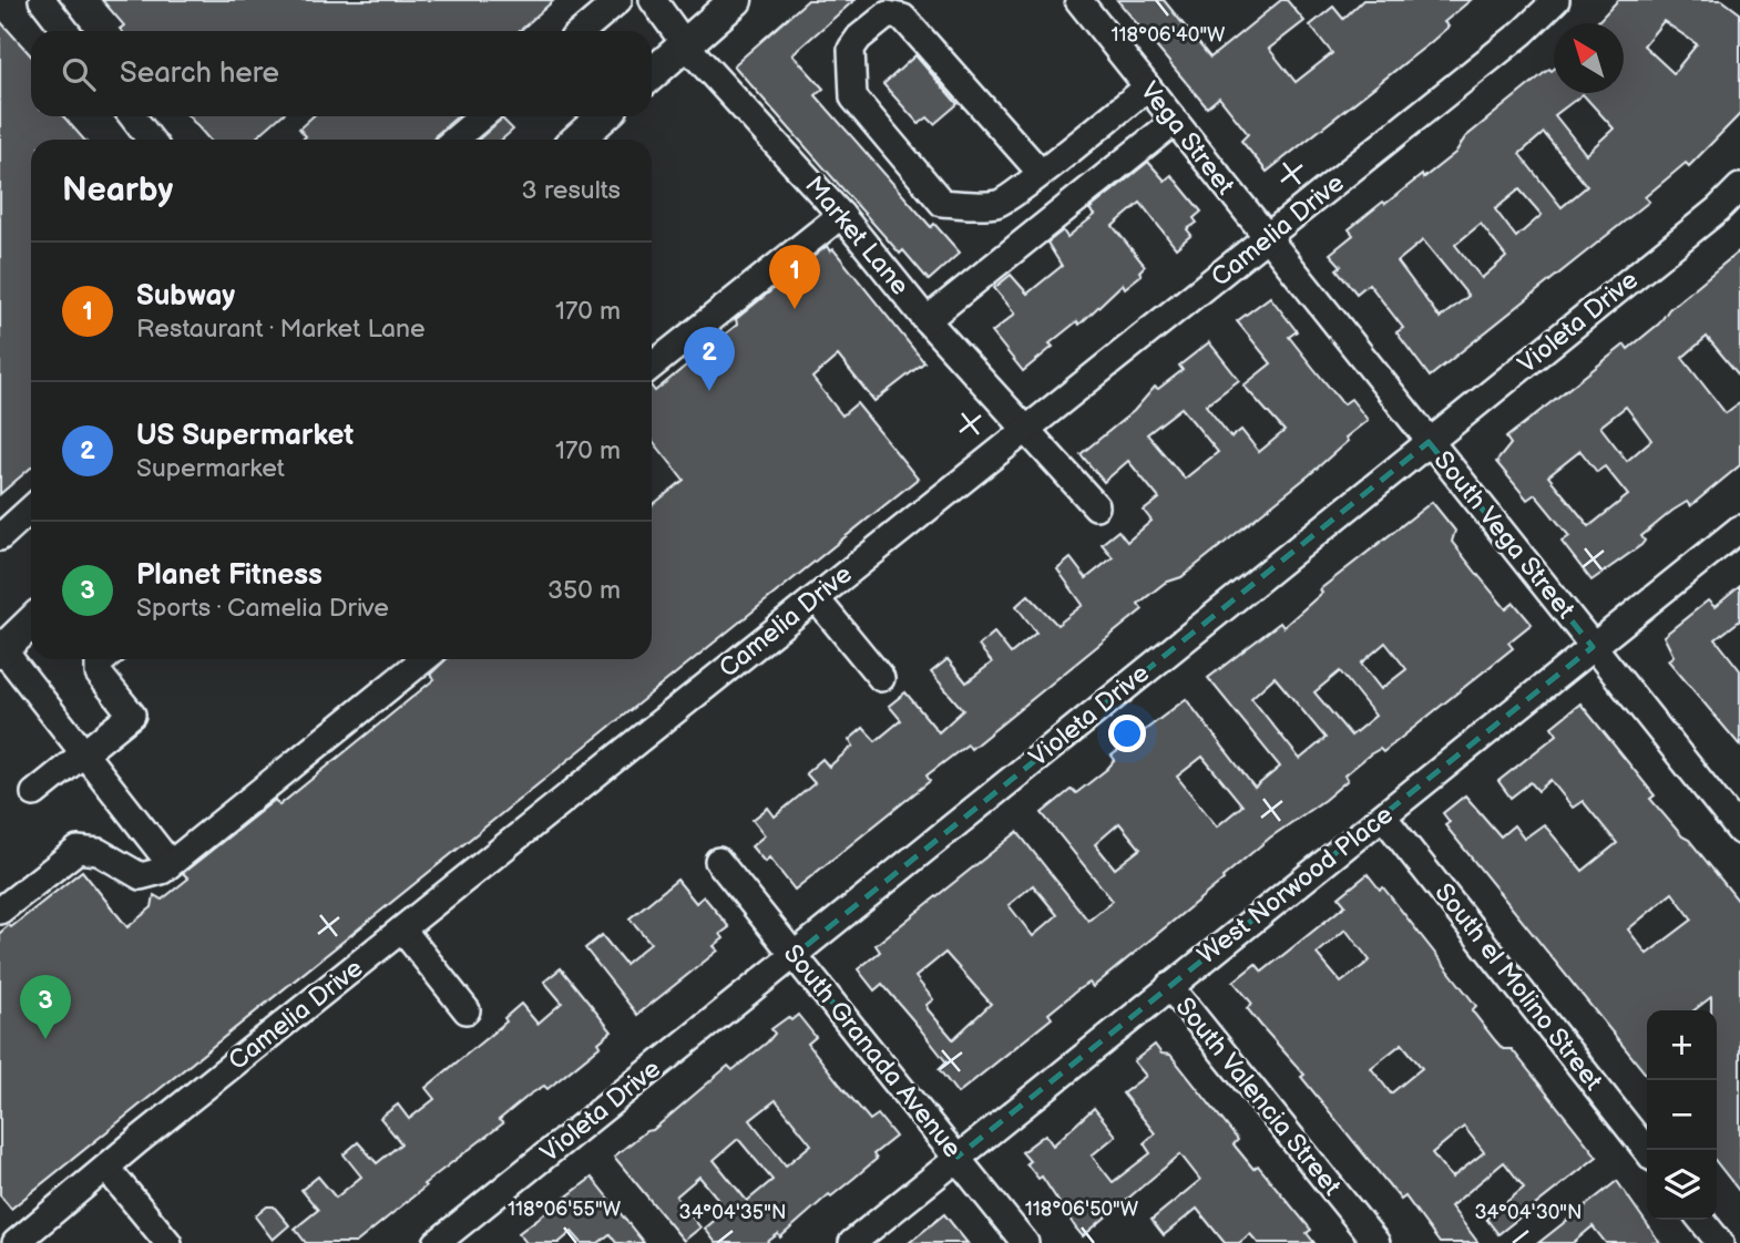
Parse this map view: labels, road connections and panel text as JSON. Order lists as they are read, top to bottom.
{
  "streets": {
    "street": [
      "Vega Street",
      "Camelia Drive",
      "Market Lane",
      "Violeta Drive",
      "South Vega Street",
      "West Norwood Place",
      "South el Molino Street",
      "South Granada Avenue",
      "South Valencia Street"
    ]
  },
  "crossings": [
    ["Vega Street", "Camelia Drive"],
    ["Vega Street", "South Vega Street"],
    ["Camelia Drive", "Market Lane"],
    ["Camelia Drive", "South Vega Street"],
    ["Violeta Drive", "South Vega Street"],
    ["Violeta Drive", "South Granada Avenue"],
    ["South Vega Street", "West Norwood Place"],
    ["West Norwood Place", "South el Molino Street"],
    ["West Norwood Place", "South Granada Avenue"],
    ["West Norwood Place", "South Valencia Street"]
  ],
  "north": "top left",
  "page": {
    "search": "Search here",
    "heading": ["Nearby", "3 results"],
    "list": [
      {
        "mark": "1",
        "name": "Subway",
        "note": "Restaurant · Market Lane",
        "value": "170 m"
      },
      {
        "mark": "2",
        "name": "US Supermarket",
        "note": "Supermarket",
        "value": "170 m"
      },
      {
        "mark": "3",
        "name": "Planet Fitness",
        "note": "Sports · Camelia Drive",
        "value": "350 m"
      }
    ],
    "pins": ["1", "2", "3"],
    "map_buttons": ["+", "−"]
  },
  "coordinates": [
    "118°06'40\"W",
    "118°06'55\"W",
    "118°06'50\"W",
    "34°04'35\"N",
    "34°04'30\"N"
  ]
}
